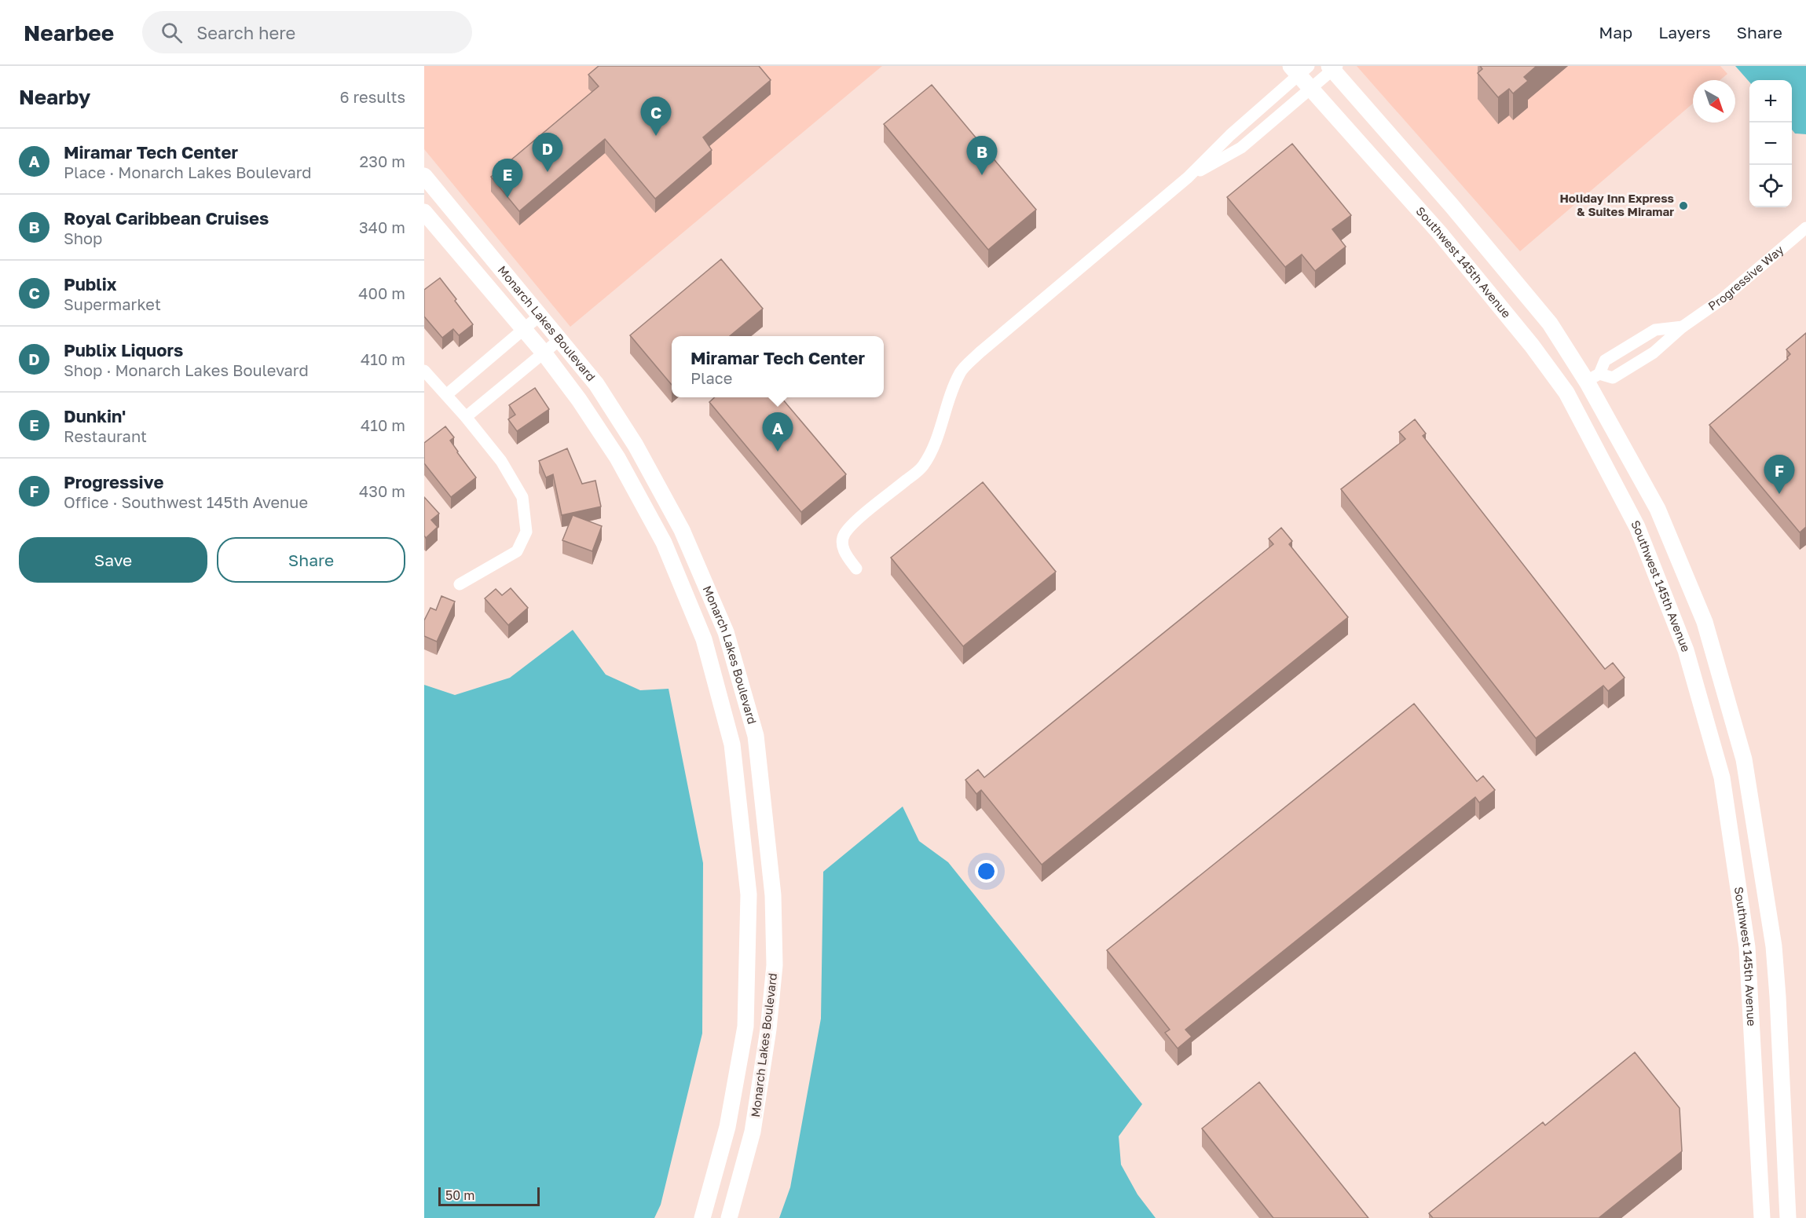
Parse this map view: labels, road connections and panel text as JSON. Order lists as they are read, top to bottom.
{
  "streets": {
    "street": ["Southwest 145th Avenue", "Progressive Way", "Monarch Lakes Boulevard"]
  },
  "places": ["Holiday Inn Express & Suites Miramar"],
  "scale_bar": "50 m",
  "north": "bottom right",
  "page": {
    "header": "Nearbee",
    "search": "Search here",
    "nav": ["Map", "Layers", "Share"],
    "heading": ["Nearby", "6 results"],
    "map_buttons": ["+", "−"],
    "pins": [
      "C",
      "D",
      "B",
      "E",
      "A",
      "F"
    ],
    "list": [
      {
        "mark": "A",
        "name": "Miramar Tech Center",
        "note": "Place · Monarch Lakes Boulevard",
        "value": "230 m"
      },
      {
        "mark": "B",
        "name": "Royal Caribbean Cruises",
        "note": "Shop",
        "value": "340 m"
      },
      {
        "mark": "C",
        "name": "Publix",
        "note": "Supermarket",
        "value": "400 m"
      },
      {
        "mark": "D",
        "name": "Publix Liquors",
        "note": "Shop · Monarch Lakes Boulevard",
        "value": "410 m"
      },
      {
        "mark": "E",
        "name": "Dunkin'",
        "note": "Restaurant",
        "value": "410 m"
      },
      {
        "mark": "F",
        "name": "Progressive",
        "note": "Office · Southwest 145th Avenue",
        "value": "430 m"
      }
    ],
    "popup": ["Miramar Tech Center", "Place"],
    "buttons": ["Save", "Share"],
    "scale": "50 m"
  }
}
